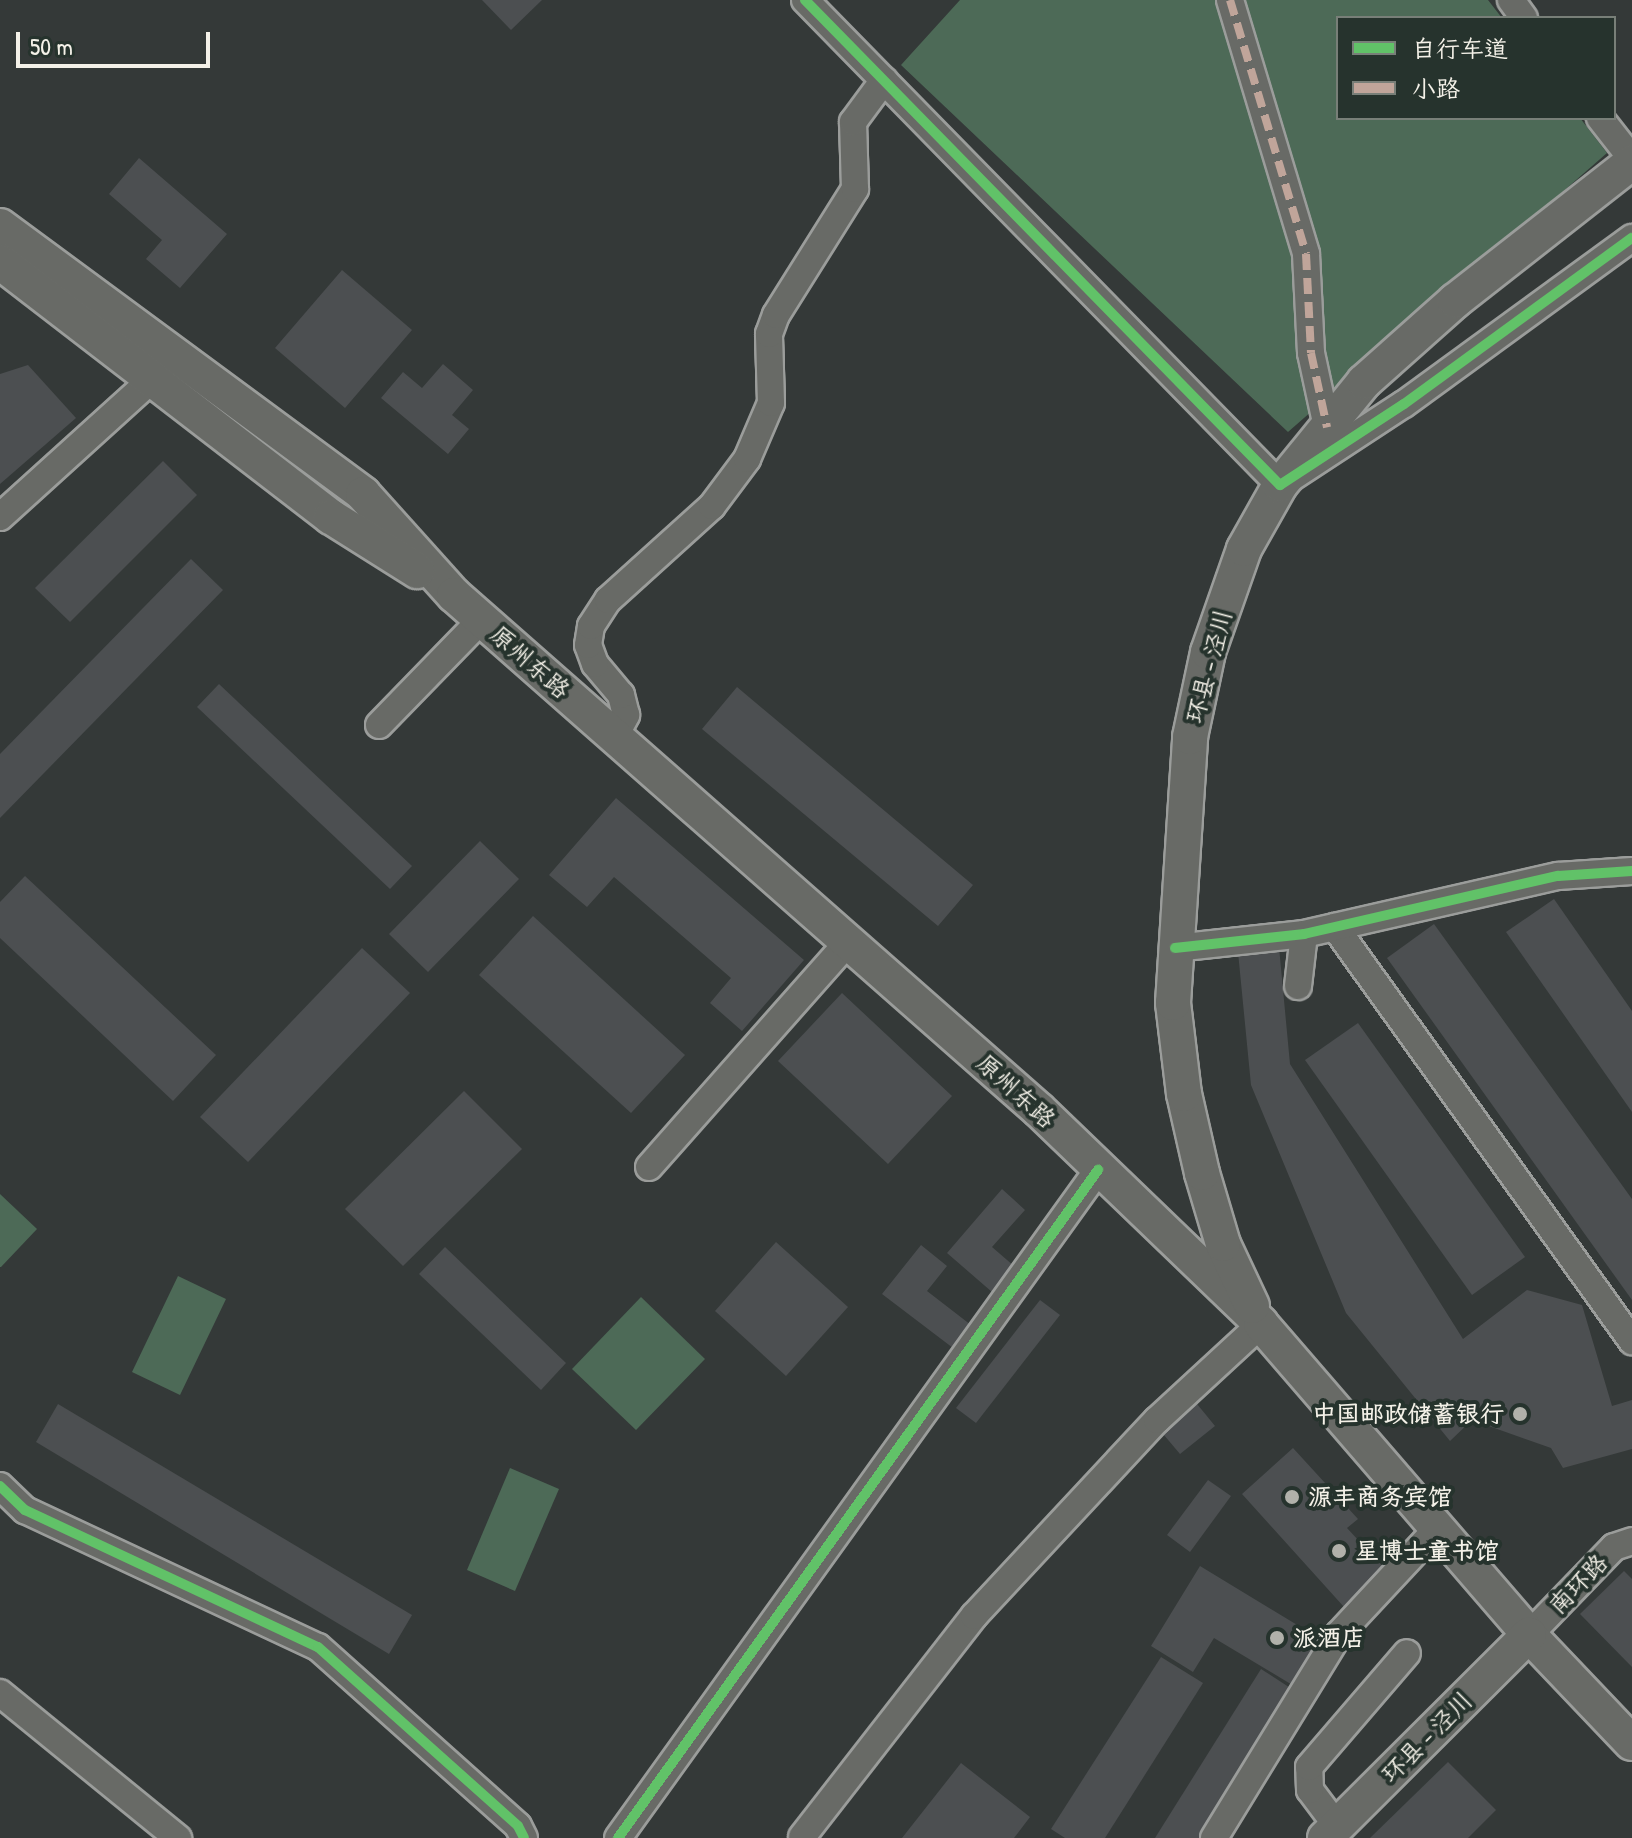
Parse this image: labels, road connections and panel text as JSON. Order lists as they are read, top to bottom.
{
  "streets": {
    "main road": ["原州东路", "环县 - 泾川"],
    "street": ["南环路"]
  },
  "crossings": [
    ["原州东路", "环县 - 泾川"],
    ["原州东路", "南环路"],
    ["环县 - 泾川", "南环路"]
  ],
  "places": [
    "中国邮政储蓄银行",
    "源丰商务宾馆",
    "星博士童书馆",
    "派酒店"
  ],
  "legend": ["自行车道", "小路"],
  "scale_bar": "50 m"
}
